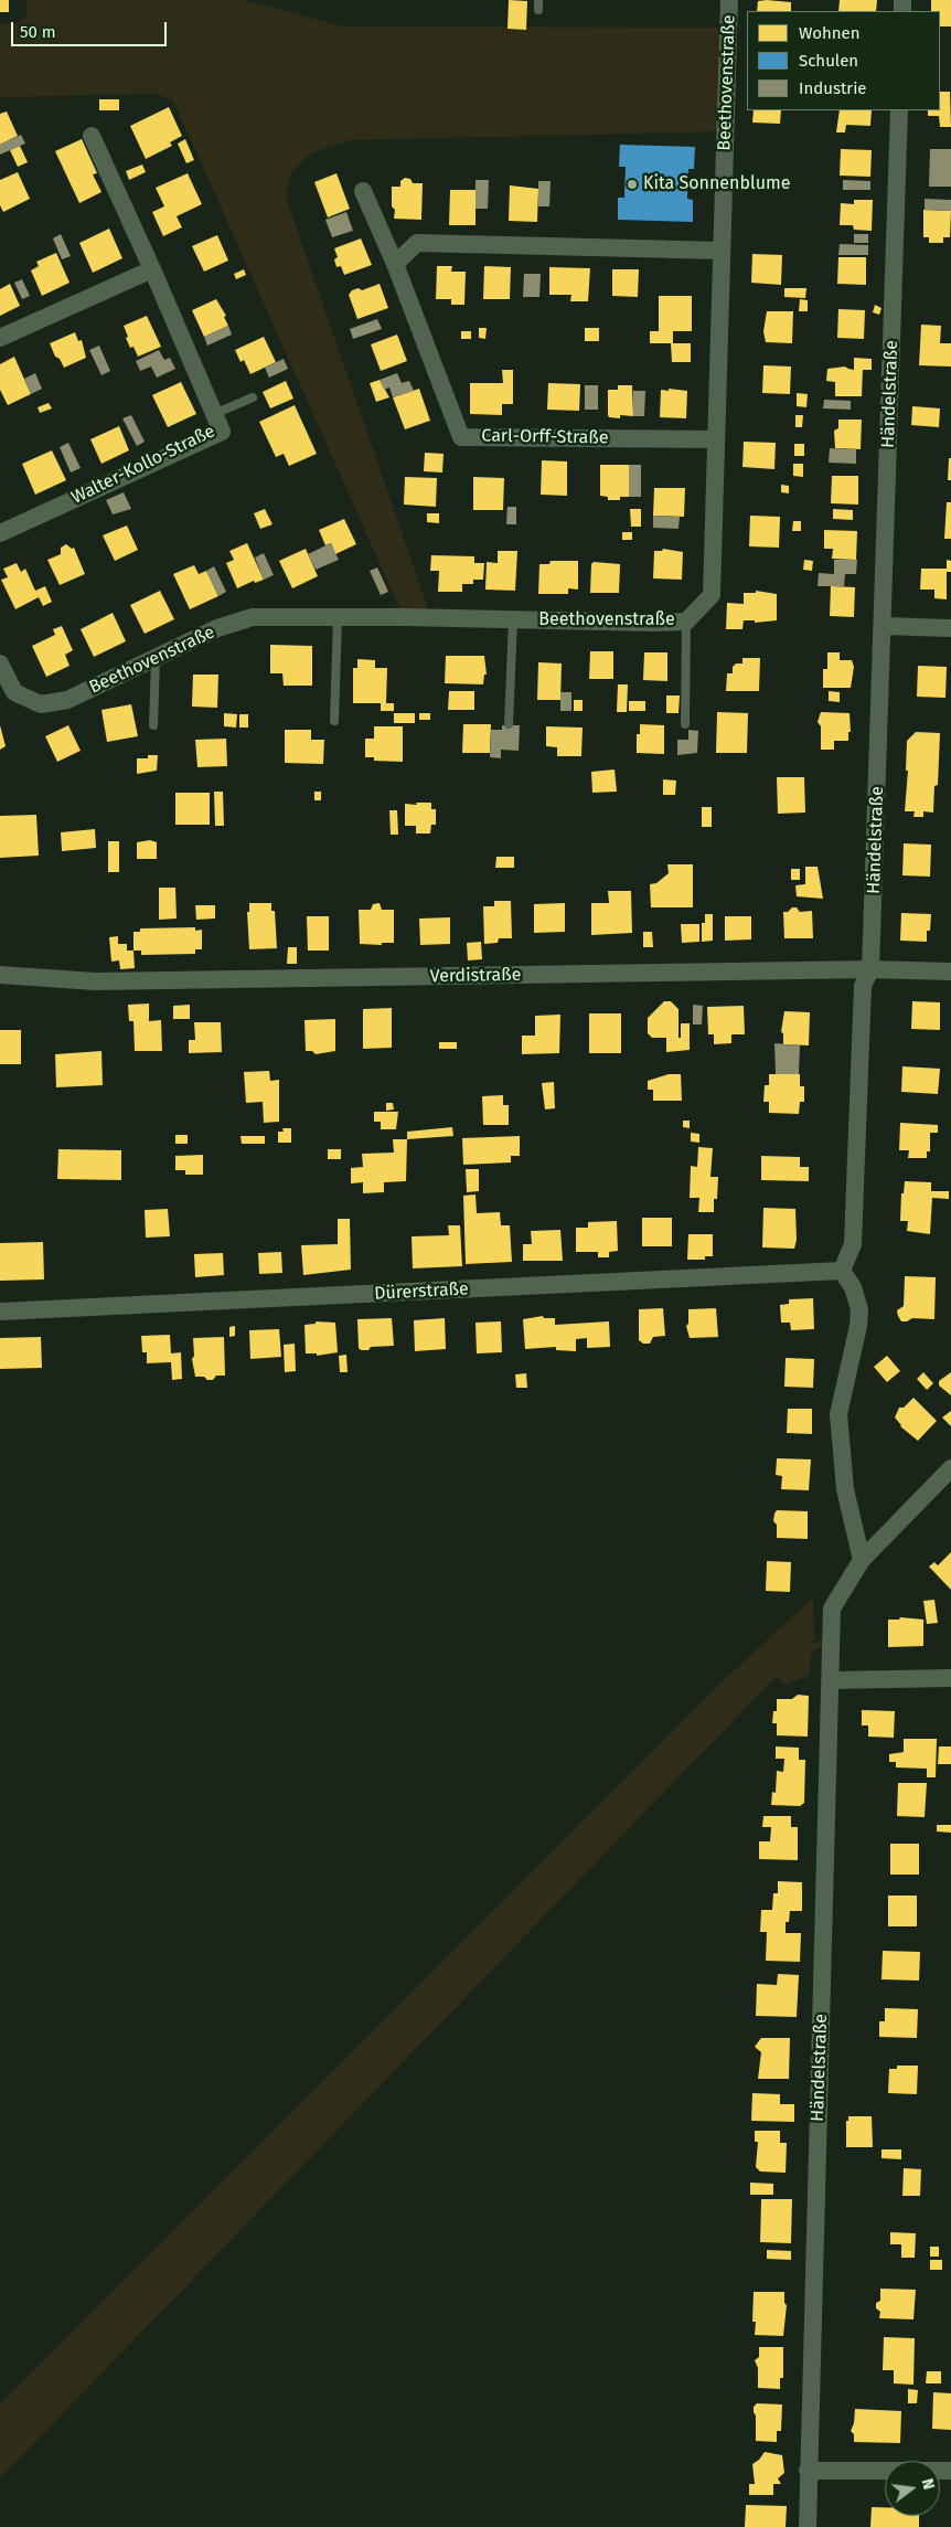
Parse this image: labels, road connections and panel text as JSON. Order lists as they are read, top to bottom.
{
  "streets": {
    "street": [
      "Beethovenstraße",
      "Händelstraße",
      "Carl-Orff-Straße",
      "Walter-Kollo-Straße",
      "Verdistraße",
      "Dürerstraße"
    ]
  },
  "crossings": [
    ["Beethovenstraße", "Carl-Orff-Straße"],
    ["Händelstraße", "Verdistraße"],
    ["Händelstraße", "Dürerstraße"]
  ],
  "places": ["Kita Sonnenblume"],
  "legend": ["Wohnen", "Schulen", "Industrie"],
  "scale_bar": "50 m",
  "north": "right"
}
